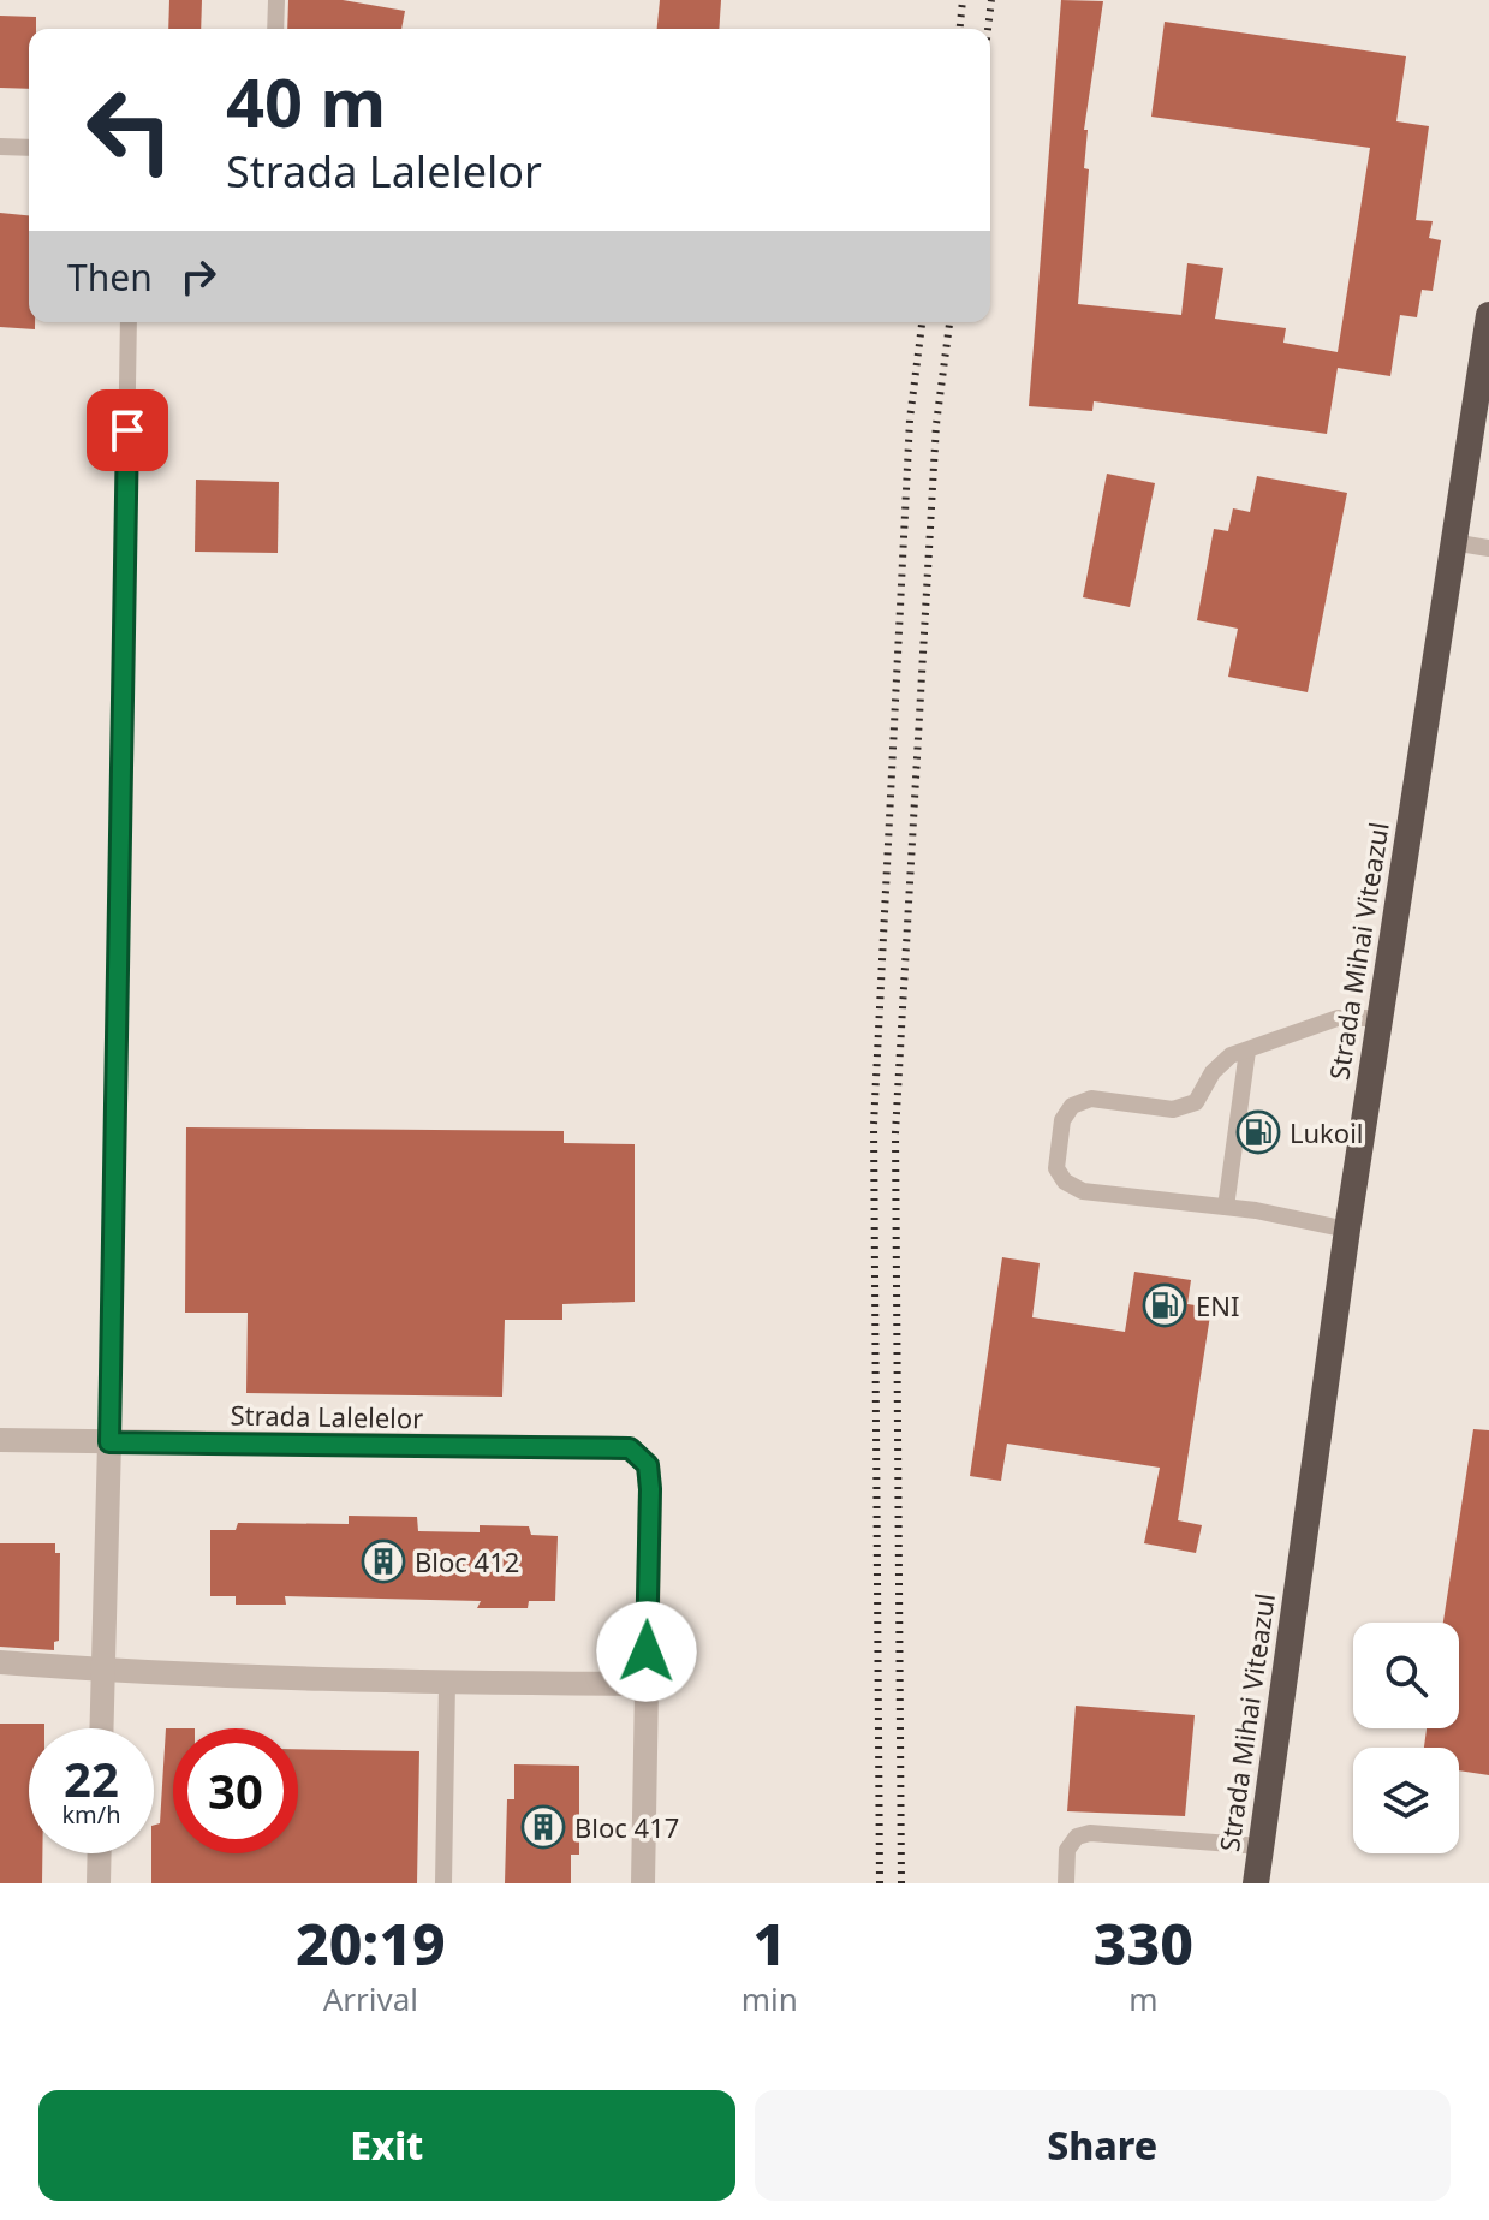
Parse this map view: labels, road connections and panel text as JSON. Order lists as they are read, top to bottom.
{
  "streets": {
    "highway": ["Strada Mihai Viteazul"],
    "street": ["Strada Lalelelor"]
  },
  "places": {
    "fuel station": ["Lukoil", "ENI"],
    "building": ["Bloc 412", "Bloc 417"]
  },
  "page": {
    "turn": ["40 m", "Strada Lalelelor"],
    "then": "Then",
    "speed": "22 km/h",
    "limit": "30",
    "eta": [
      "20:19",
      "Arrival",
      "1",
      "min",
      "330",
      "m"
    ],
    "buttons": ["Exit", "Share"]
  }
}
